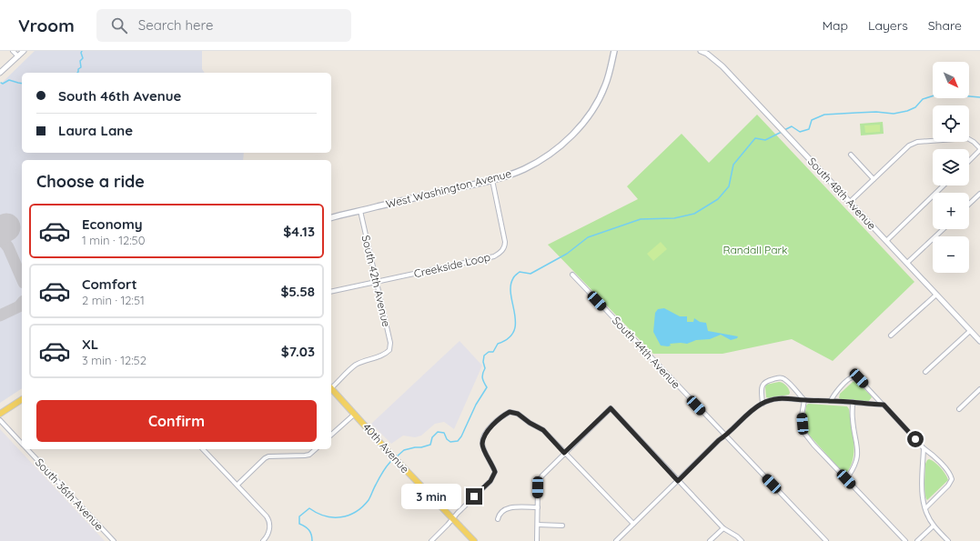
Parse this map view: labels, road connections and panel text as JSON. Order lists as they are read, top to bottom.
{
  "streets": {
    "main road": ["West Washington Avenue", "40th Avenue"],
    "street": [
      "South 48th Avenue",
      "Creekside Loop",
      "South 42th Avenue",
      "South 44th Avenue",
      "South 36th Avenue"
    ]
  },
  "crossings": [
    ["West Washington Avenue", "Creekside Loop"],
    ["West Washington Avenue", "South 42th Avenue"],
    ["Creekside Loop", "South 42th Avenue"]
  ],
  "parks": ["Randall Park"],
  "north": "bottom right",
  "page": {
    "header": "Vroom",
    "search": "Search here",
    "nav": ["Map", "Layers", "Share"],
    "map_buttons": ["+", "−"],
    "banner": ["South 46th Avenue", "Laura Lane"],
    "heading": "Choose a ride",
    "list": [
      {
        "name": "Economy",
        "note": "1 min · 12:50",
        "value": "$4.13"
      },
      {
        "name": "Comfort",
        "note": "2 min · 12:51",
        "value": "$5.58"
      },
      {
        "name": "XL",
        "note": "3 min · 12:52",
        "value": "$7.03"
      }
    ],
    "buttons": "Confirm",
    "bubble": "3 min"
  }
}
